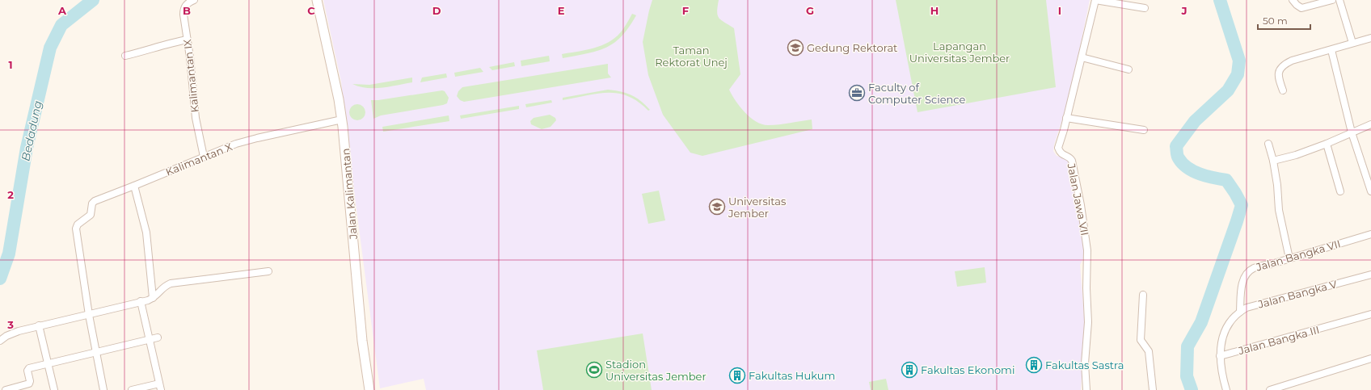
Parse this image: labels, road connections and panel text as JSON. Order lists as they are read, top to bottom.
{
  "streets": {
    "main road": ["Jalan Kalimantan"],
    "street": [
      "Kalimantan IX",
      "Kalimantan X",
      "Jalan Jawa VII",
      "Jalan Bangka VII",
      "Jalan Bangka V",
      "Jalan Bangka III"
    ]
  },
  "crossings": [
    ["Kalimantan IX", "Kalimantan X"],
    ["Kalimantan X", "Jalan Kalimantan"],
    ["Jalan Bangka VII", "Jalan Bangka V"],
    ["Jalan Bangka V", "Jalan Bangka III"]
  ],
  "water": ["Bedadung"],
  "parks": ["Lapangan Universitas Jember", "Taman Rektorat Unej"],
  "places": {
    "school or university": ["Gedung Rektorat", "Universitas Jember"],
    "office": ["Faculty of Computer Science"],
    "building": ["Fakultas Sastra", "Fakultas Ekonomi", "Fakultas Hukum"],
    "sports": ["Stadion Universitas Jember"]
  },
  "scale_bar": "50 m",
  "grid": {
    "columns": [
      "A",
      "B",
      "C",
      "D",
      "E",
      "F",
      "G",
      "H",
      "I",
      "J"
    ],
    "rows": ["1", "2", "3"]
  }
}
